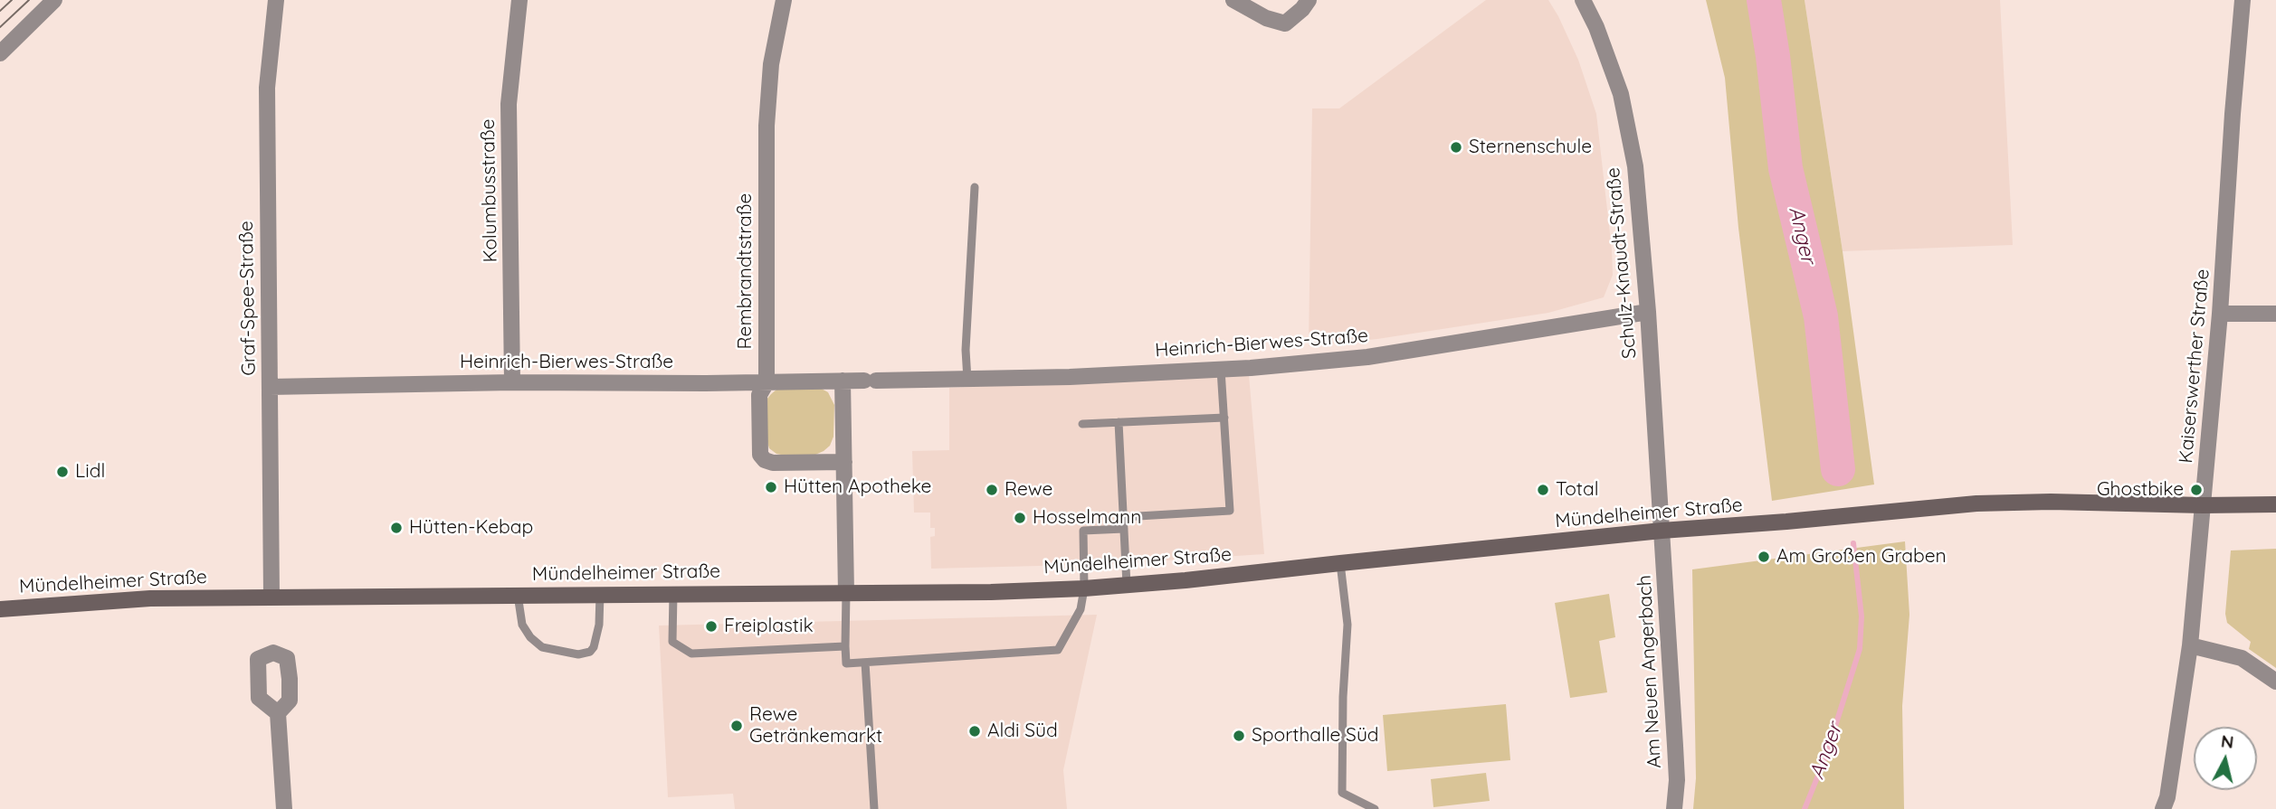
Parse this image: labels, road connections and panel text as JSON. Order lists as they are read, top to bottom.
{
  "streets": {
    "main road": ["Mündelheimer Straße"],
    "street": [
      "Kolumbusstraße",
      "Schulz-Knaudt-Straße",
      "Rembrandtstraße",
      "Graf-Spee-Straße",
      "Heinrich-Bierwes-Straße",
      "Kaiserswerther Straße",
      "Am Neuen Angerbach"
    ]
  },
  "crossings": [
    ["Kolumbusstraße", "Heinrich-Bierwes-Straße"],
    ["Schulz-Knaudt-Straße", "Heinrich-Bierwes-Straße"],
    ["Schulz-Knaudt-Straße", "Mündelheimer Straße"],
    ["Schulz-Knaudt-Straße", "Am Neuen Angerbach"],
    ["Rembrandtstraße", "Heinrich-Bierwes-Straße"],
    ["Graf-Spee-Straße", "Heinrich-Bierwes-Straße"],
    ["Graf-Spee-Straße", "Mündelheimer Straße"],
    ["Kaiserswerther Straße", "Mündelheimer Straße"],
    ["Mündelheimer Straße", "Am Neuen Angerbach"]
  ],
  "water": ["Anger"],
  "places": [
    "Sternenschule",
    "Lidl",
    "Hütten Apotheke",
    "Rewe",
    "Total",
    "Ghostbike",
    "Hosselmann",
    "Hütten-Kebap",
    "Am Großen Graben",
    "Freiplastik",
    "Rewe Getränkemarkt",
    "Aldi Süd",
    "Sporthalle Süd"
  ],
  "north": "top"
}
